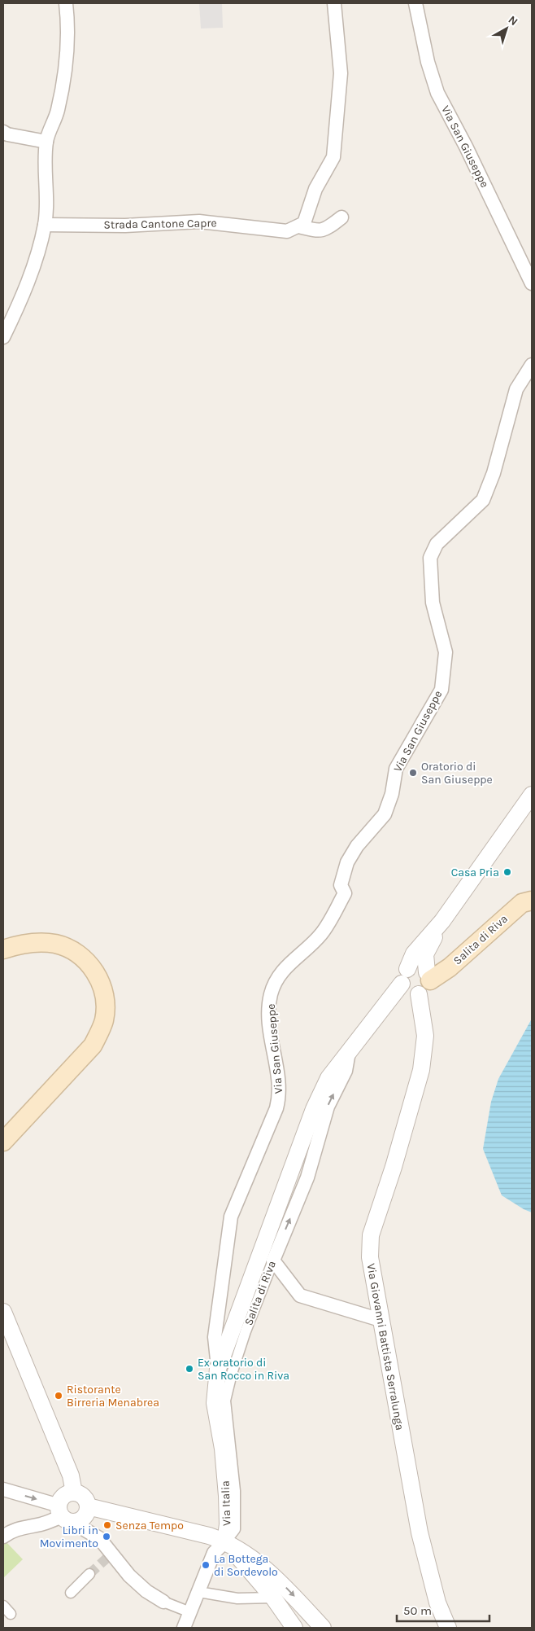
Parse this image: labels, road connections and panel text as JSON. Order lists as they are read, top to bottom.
{
  "streets": {
    "main road": ["Salita di Riva"],
    "street": [
      "Via San Giuseppe",
      "Strada Cantone Capre",
      "Via Giovanni Battista Serralunga",
      "Via Italia"
    ]
  },
  "crossings": [
    ["Via San Giuseppe", "Salita di Riva"],
    ["Via San Giuseppe", "Via Italia"],
    ["Salita di Riva", "Via Giovanni Battista Serralunga"],
    ["Salita di Riva", "Via Italia"]
  ],
  "places": [
    "Oratorio di San Giuseppe",
    "Casa Pria",
    "Ex oratorio di San Rocco in Riva",
    "Ristorante Birreria Menabrea",
    "Senza Tempo",
    "Libri in Movimento",
    "La Bottega di Sordevolo"
  ],
  "scale_bar": "50 m",
  "north": "top right"
}
